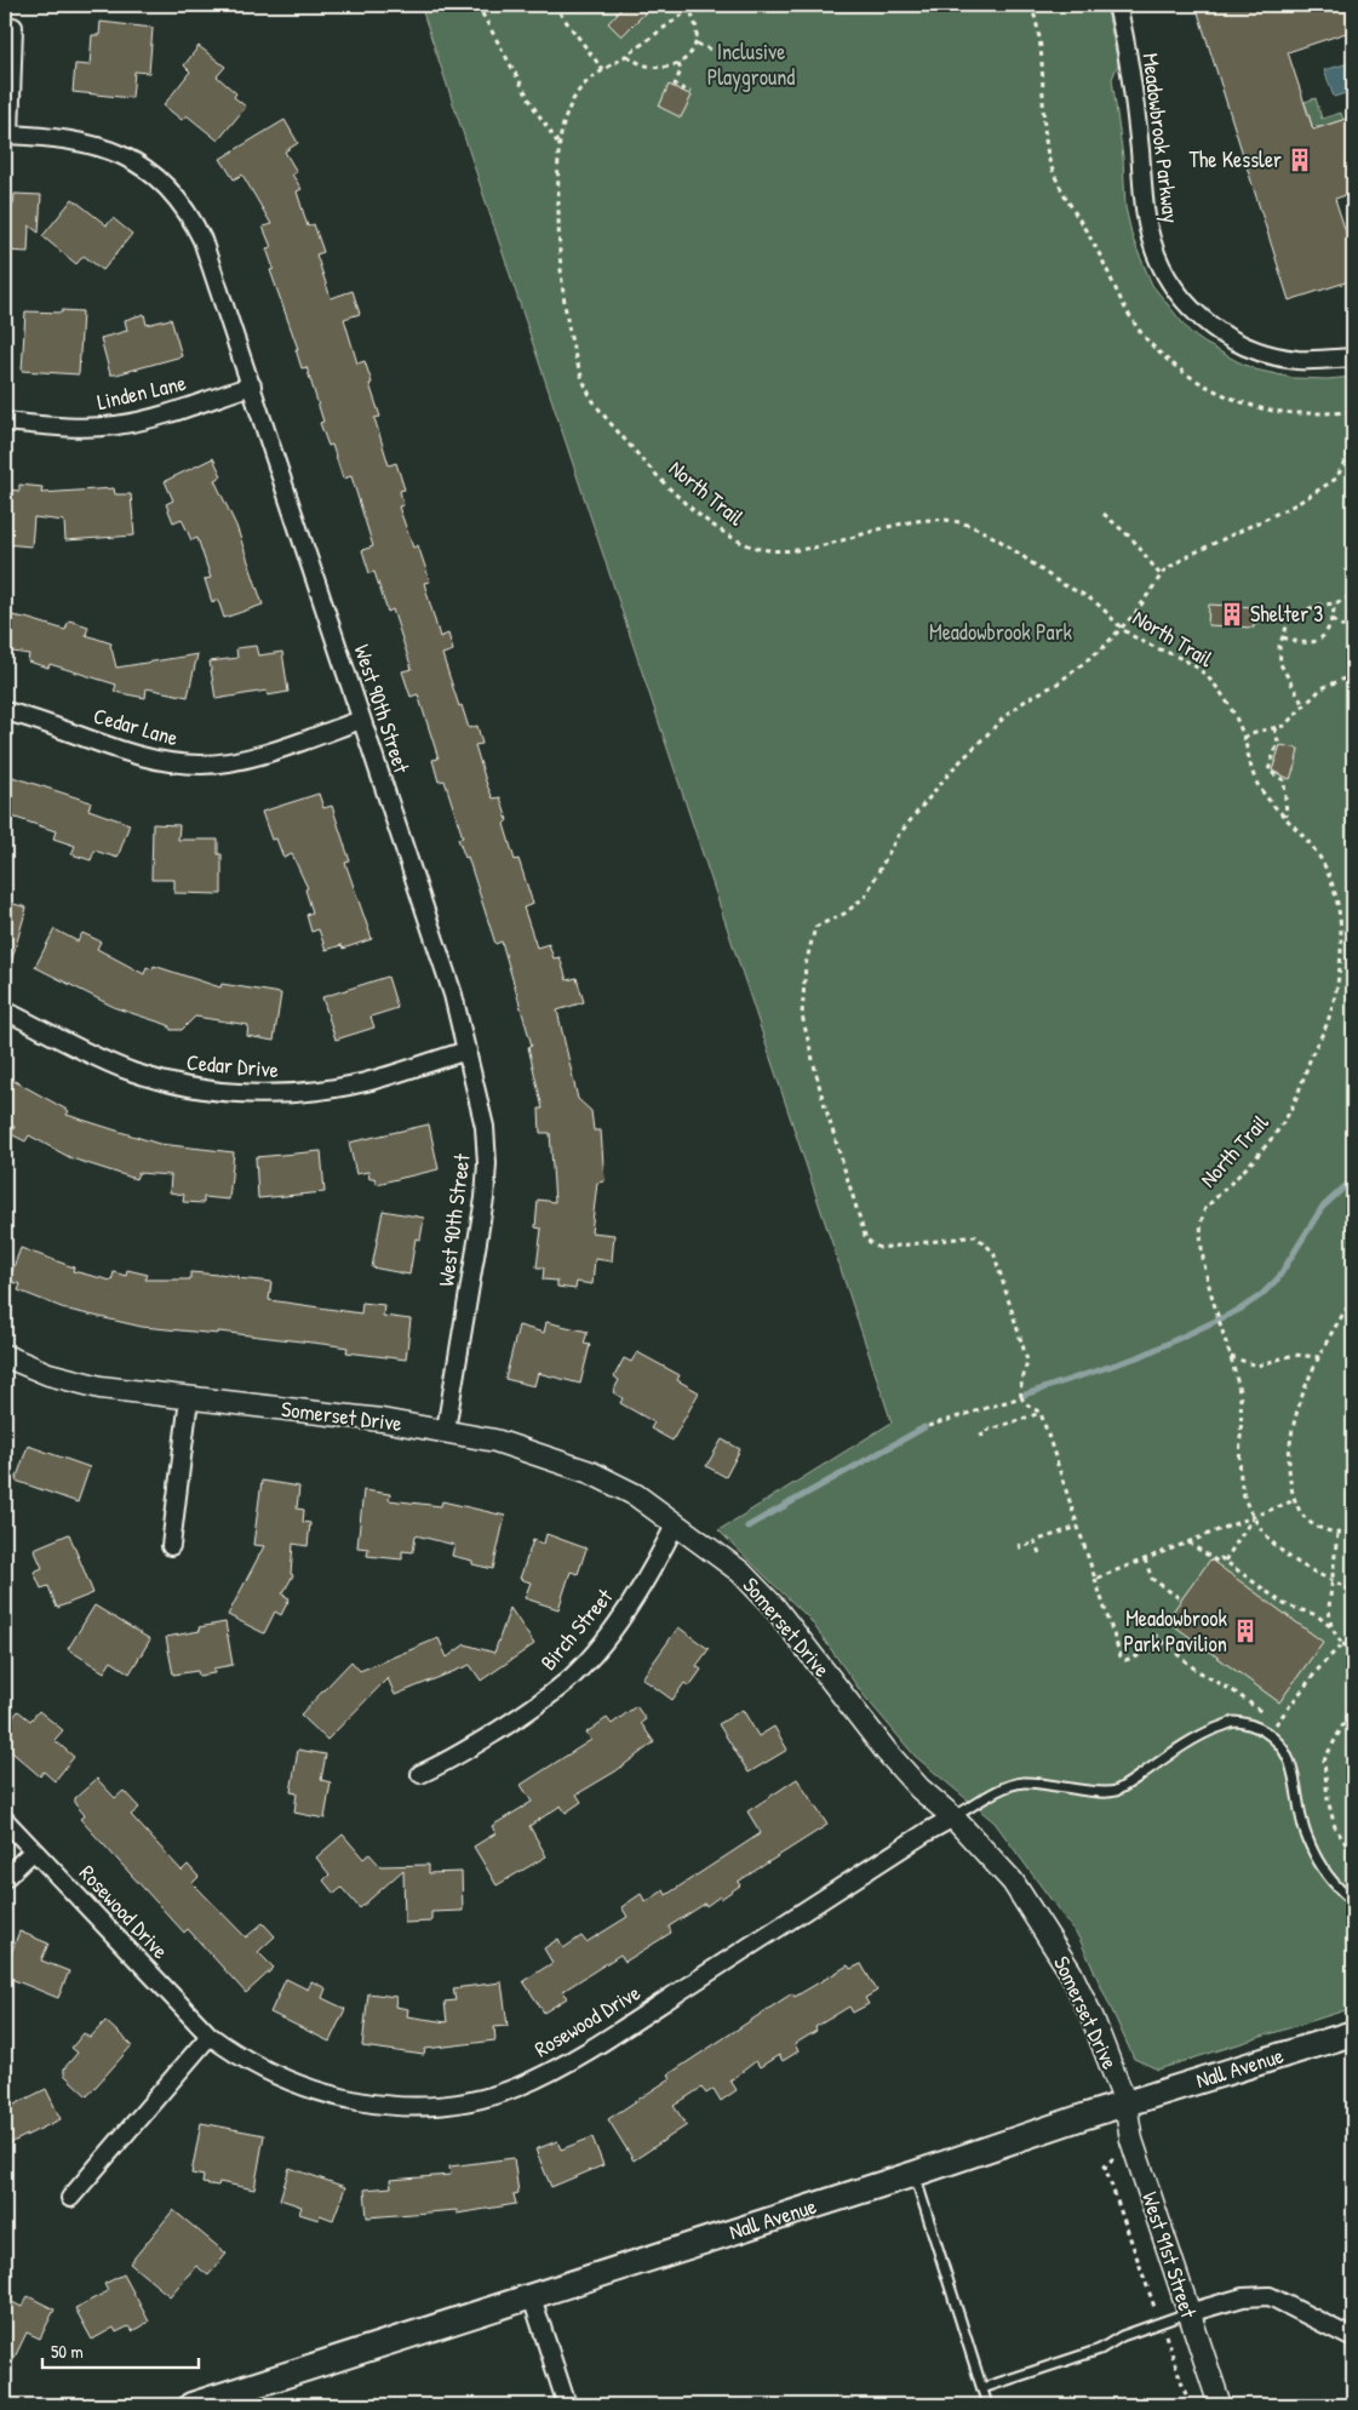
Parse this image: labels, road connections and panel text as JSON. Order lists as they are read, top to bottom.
{
  "streets": {
    "main road": ["Nall Avenue"],
    "street": [
      "Meadowbrook Parkway",
      "Linden Lane",
      "West 90th Street",
      "Cedar Lane",
      "Cedar Drive",
      "Somerset Drive",
      "Birch Street",
      "Rosewood Drive",
      "West 91st Street"
    ],
    "path": ["North Trail"]
  },
  "crossings": [
    ["Linden Lane", "West 90th Street"],
    ["West 90th Street", "Cedar Lane"],
    ["West 90th Street", "Cedar Drive"],
    ["West 90th Street", "Somerset Drive"],
    ["Somerset Drive", "Birch Street"],
    ["Somerset Drive", "Rosewood Drive"],
    ["Somerset Drive", "Nall Avenue"],
    ["Somerset Drive", "West 91st Street"],
    ["Nall Avenue", "West 91st Street"]
  ],
  "parks": ["Inclusive Playground", "Meadowbrook Park"],
  "places": {
    "building": ["The Kessler", "Shelter 3", "Meadowbrook Park Pavilion"]
  },
  "scale_bar": "50 m"
}
